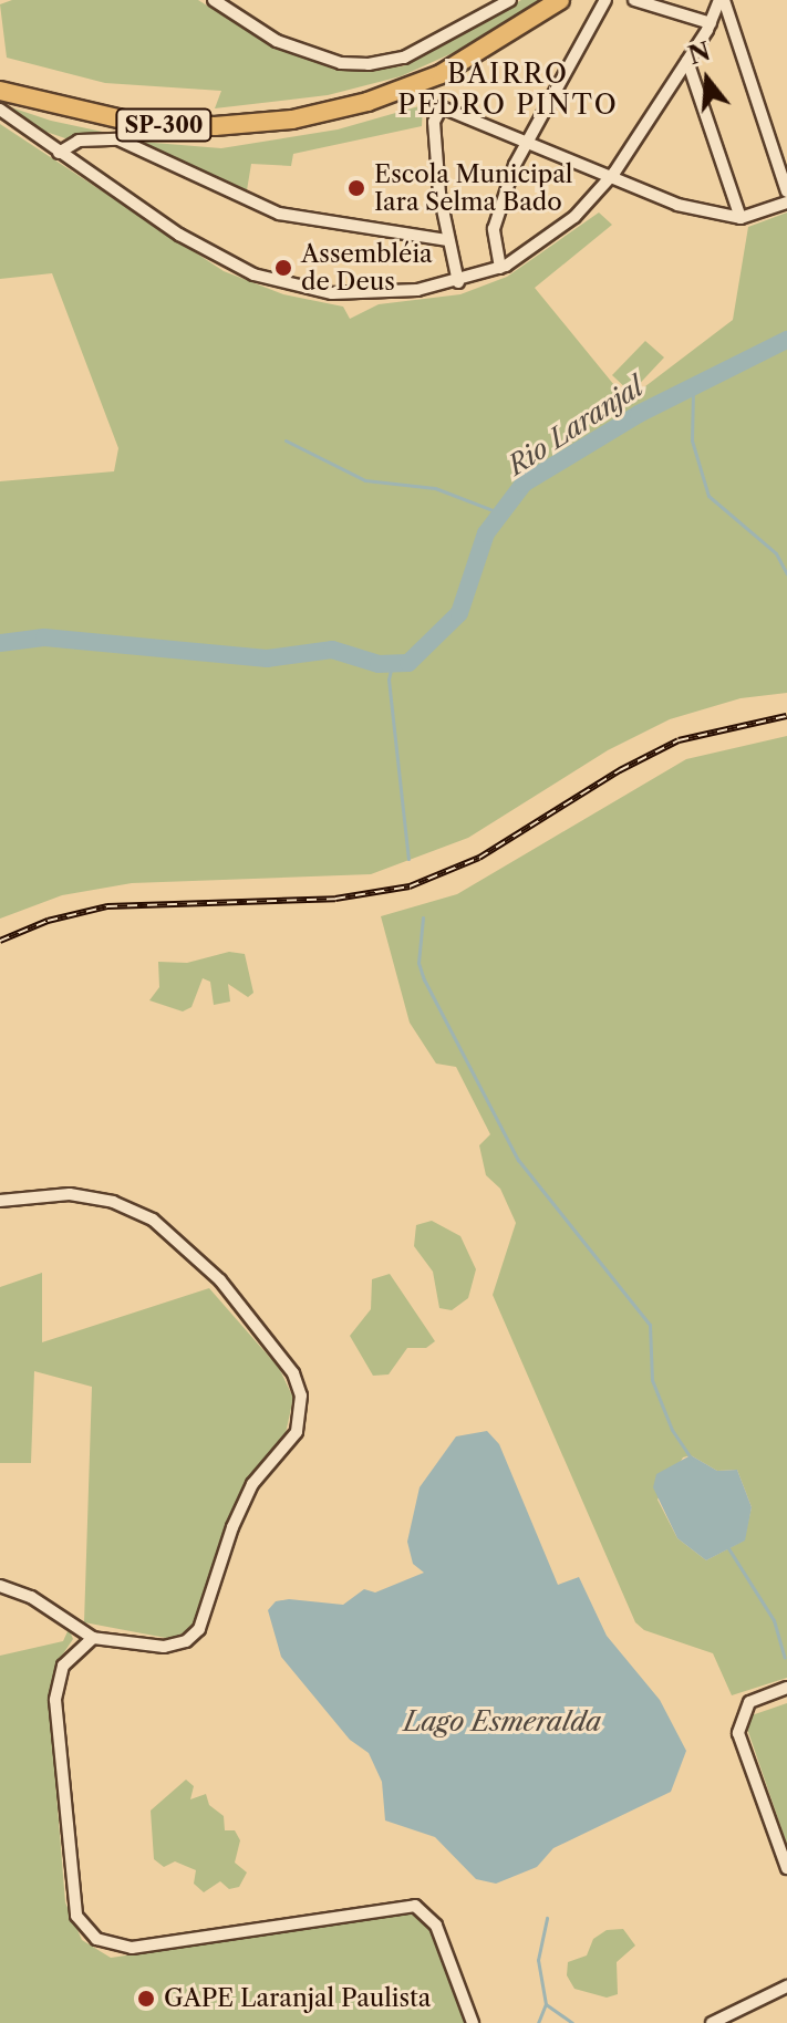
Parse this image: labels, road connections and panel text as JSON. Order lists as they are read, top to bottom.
{
  "streets": {
    "main road": ["SP-300"]
  },
  "districts": ["BAIRRO PEDRO PINTO"],
  "water": ["Rio Laranjal", "Lago Esmeralda"],
  "places": ["Escola Municipal Iara Selma Bado", "Assembléia de Deus", "GAPE Laranjal Paulista"],
  "north": "top"
}
